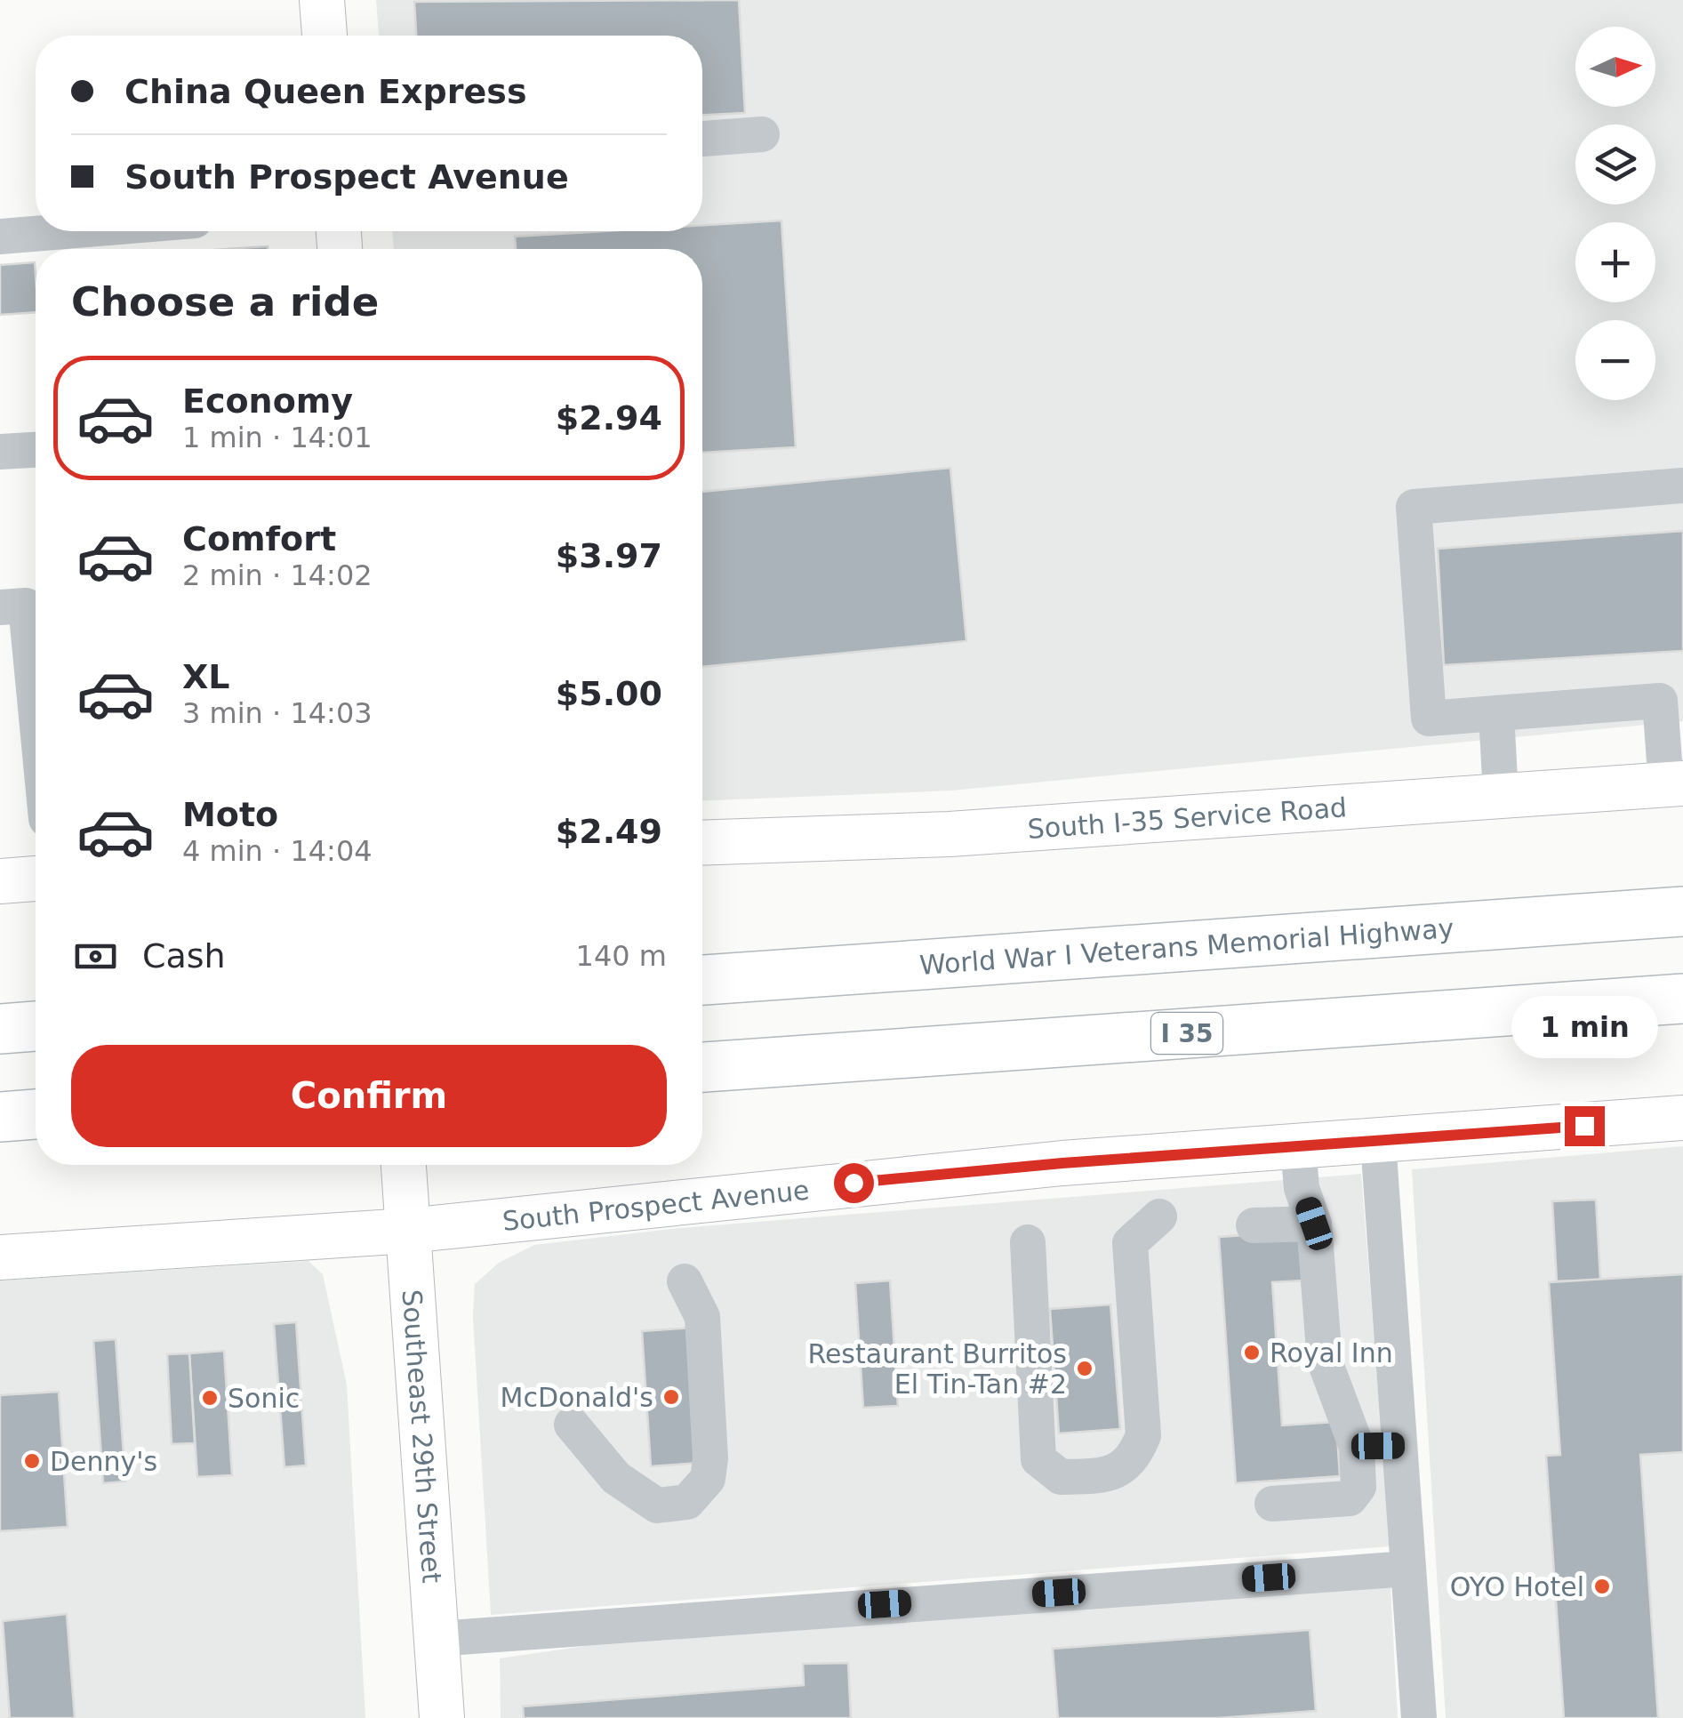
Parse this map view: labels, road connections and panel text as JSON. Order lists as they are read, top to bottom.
{
  "streets": {
    "highway": ["World War I Veterans Memorial Highway", "I 35"],
    "main road": ["South I-35 Service Road", "South Prospect Avenue", "Southeast 29th Street"]
  },
  "crossings": [
    ["South Prospect Avenue", "Southeast 29th Street"]
  ],
  "places": [
    "Royal Inn",
    "Restaurant Burritos El Tin-Tan #2",
    "McDonald's",
    "Sonic",
    "Denny's",
    "OYO Hotel"
  ],
  "north": "right",
  "page": {
    "map_buttons": ["+", "−"],
    "banner": ["China Queen Express", "South Prospect Avenue"],
    "heading": "Choose a ride",
    "list": [
      {
        "name": "Economy",
        "note": "1 min · 14:01",
        "value": "$2.94"
      },
      {
        "name": "Comfort",
        "note": "2 min · 14:02",
        "value": "$3.97"
      },
      {
        "name": "XL",
        "note": "3 min · 14:03",
        "value": "$5.00"
      },
      {
        "name": "Moto",
        "note": "4 min · 14:04",
        "value": "$2.49"
      }
    ],
    "pay": ["Cash", "140 m"],
    "bubble": "1 min",
    "buttons": "Confirm"
  }
}
